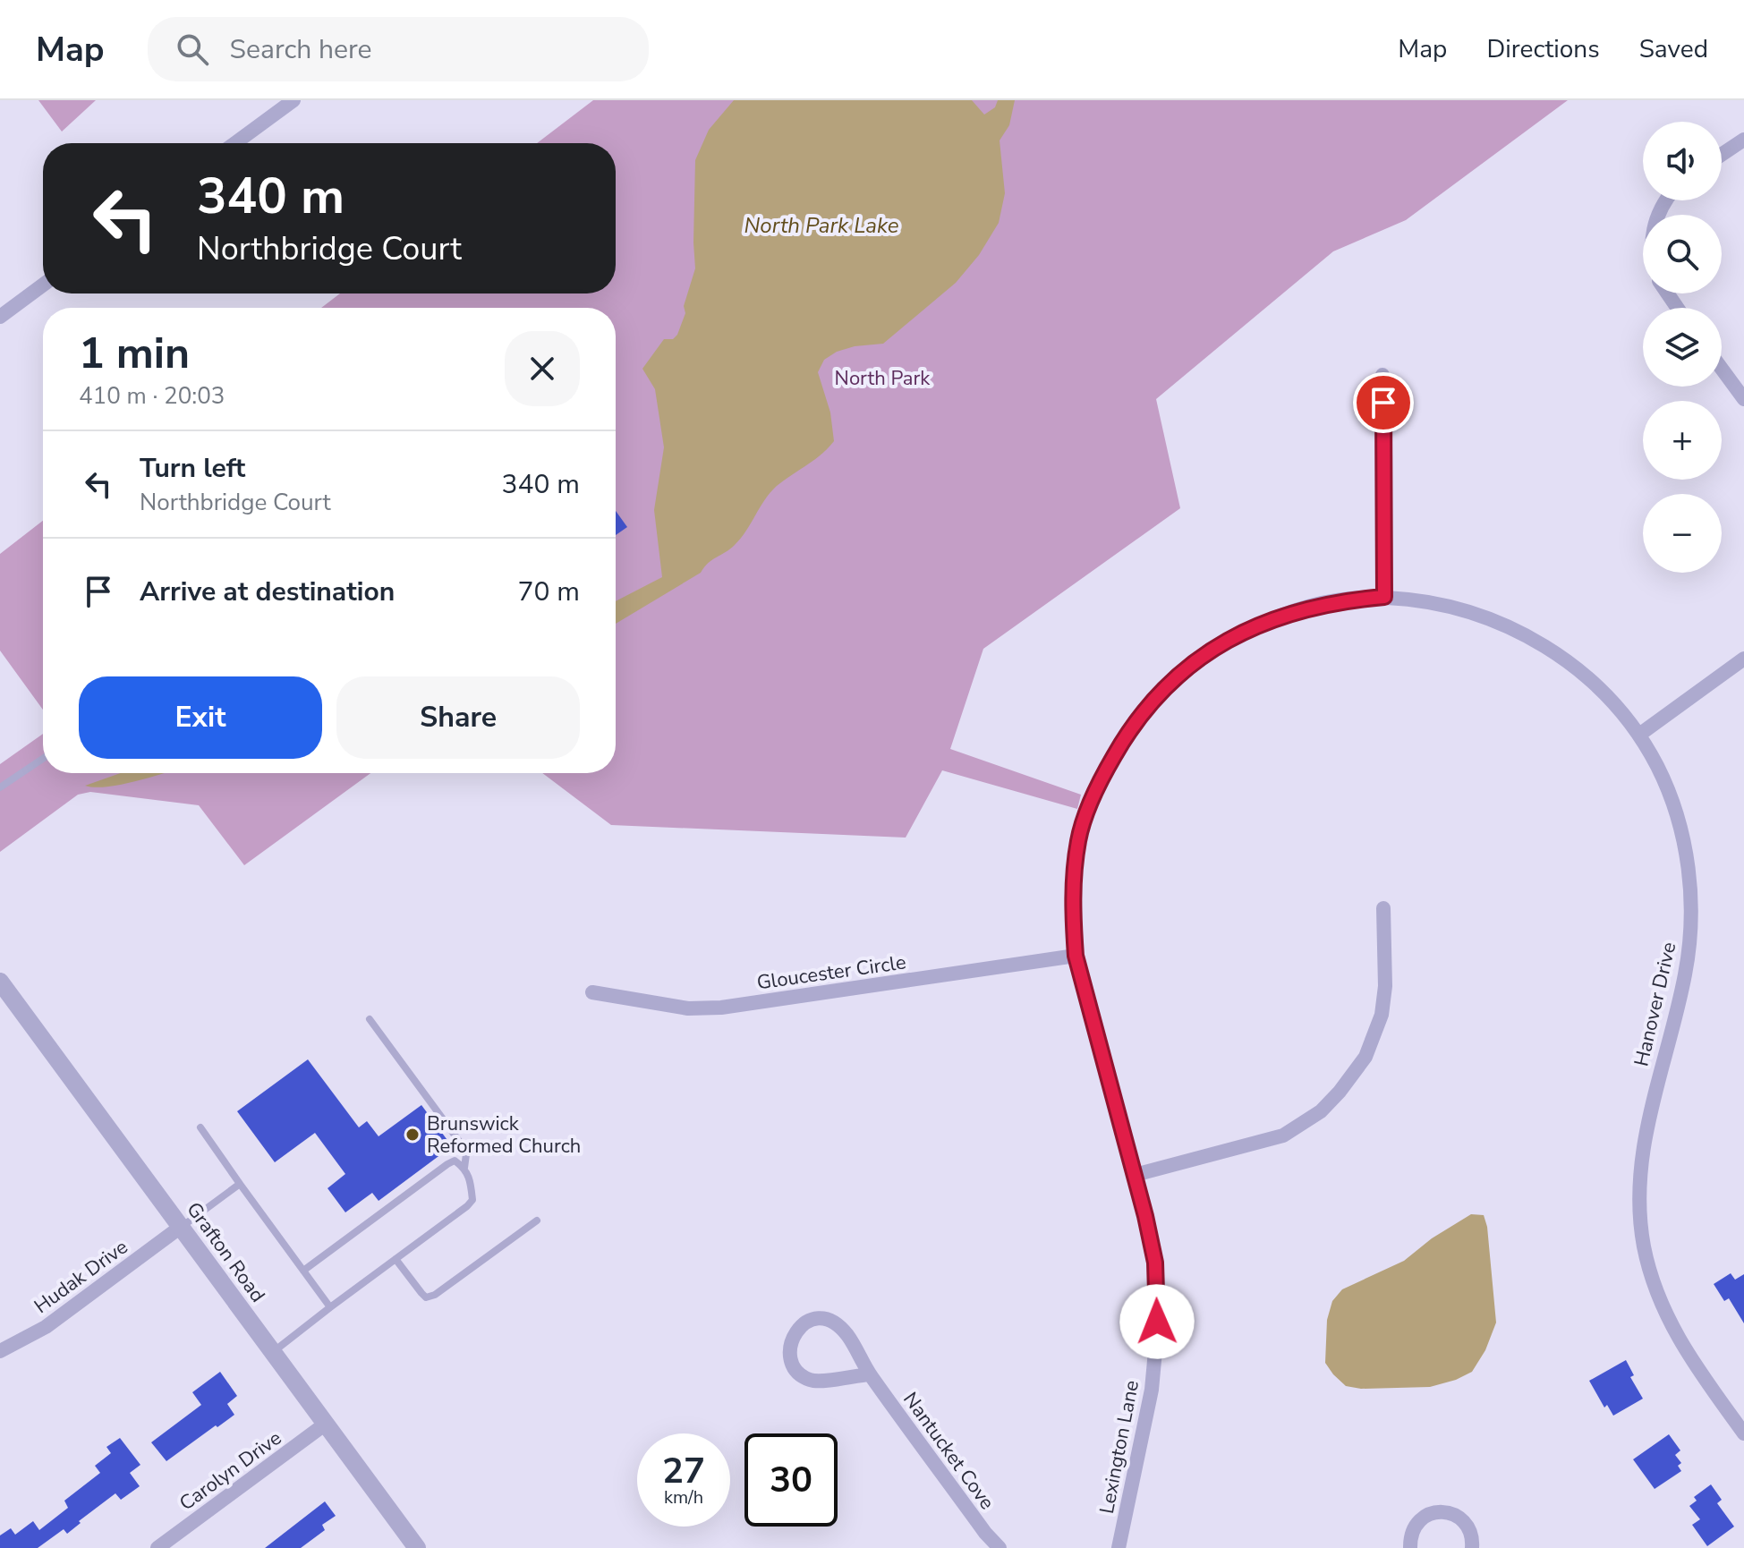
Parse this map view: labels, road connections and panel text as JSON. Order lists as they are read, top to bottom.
{
  "streets": {
    "street": [
      "Gloucester Circle",
      "Hanover Drive",
      "Grafton Road",
      "Hudak Drive",
      "Lexington Lane",
      "Nantucket Cove",
      "Carolyn Drive"
    ]
  },
  "crossings": [
    ["Gloucester Circle", "Lexington Lane"],
    ["Hanover Drive", "Lexington Lane"],
    ["Grafton Road", "Hudak Drive"],
    ["Grafton Road", "Carolyn Drive"]
  ],
  "water": ["North Park Lake"],
  "parks": ["North Park"],
  "places": ["Brunswick Reformed Church"],
  "page": {
    "header": "Map",
    "search": "Search here",
    "nav": ["Map", "Directions", "Saved"],
    "map_buttons": ["+", "−"],
    "turn": ["340 m", "Northbridge Court"],
    "heading": ["1 min", "410 m · 20:03"],
    "list": [
      {
        "name": "Turn left",
        "note": "Northbridge Court",
        "value": "340 m"
      },
      {
        "name": "Arrive at destination",
        "value": "70 m"
      }
    ],
    "buttons": ["Exit", "Share"],
    "speed": "27 km/h",
    "limit": "30"
  }
}
